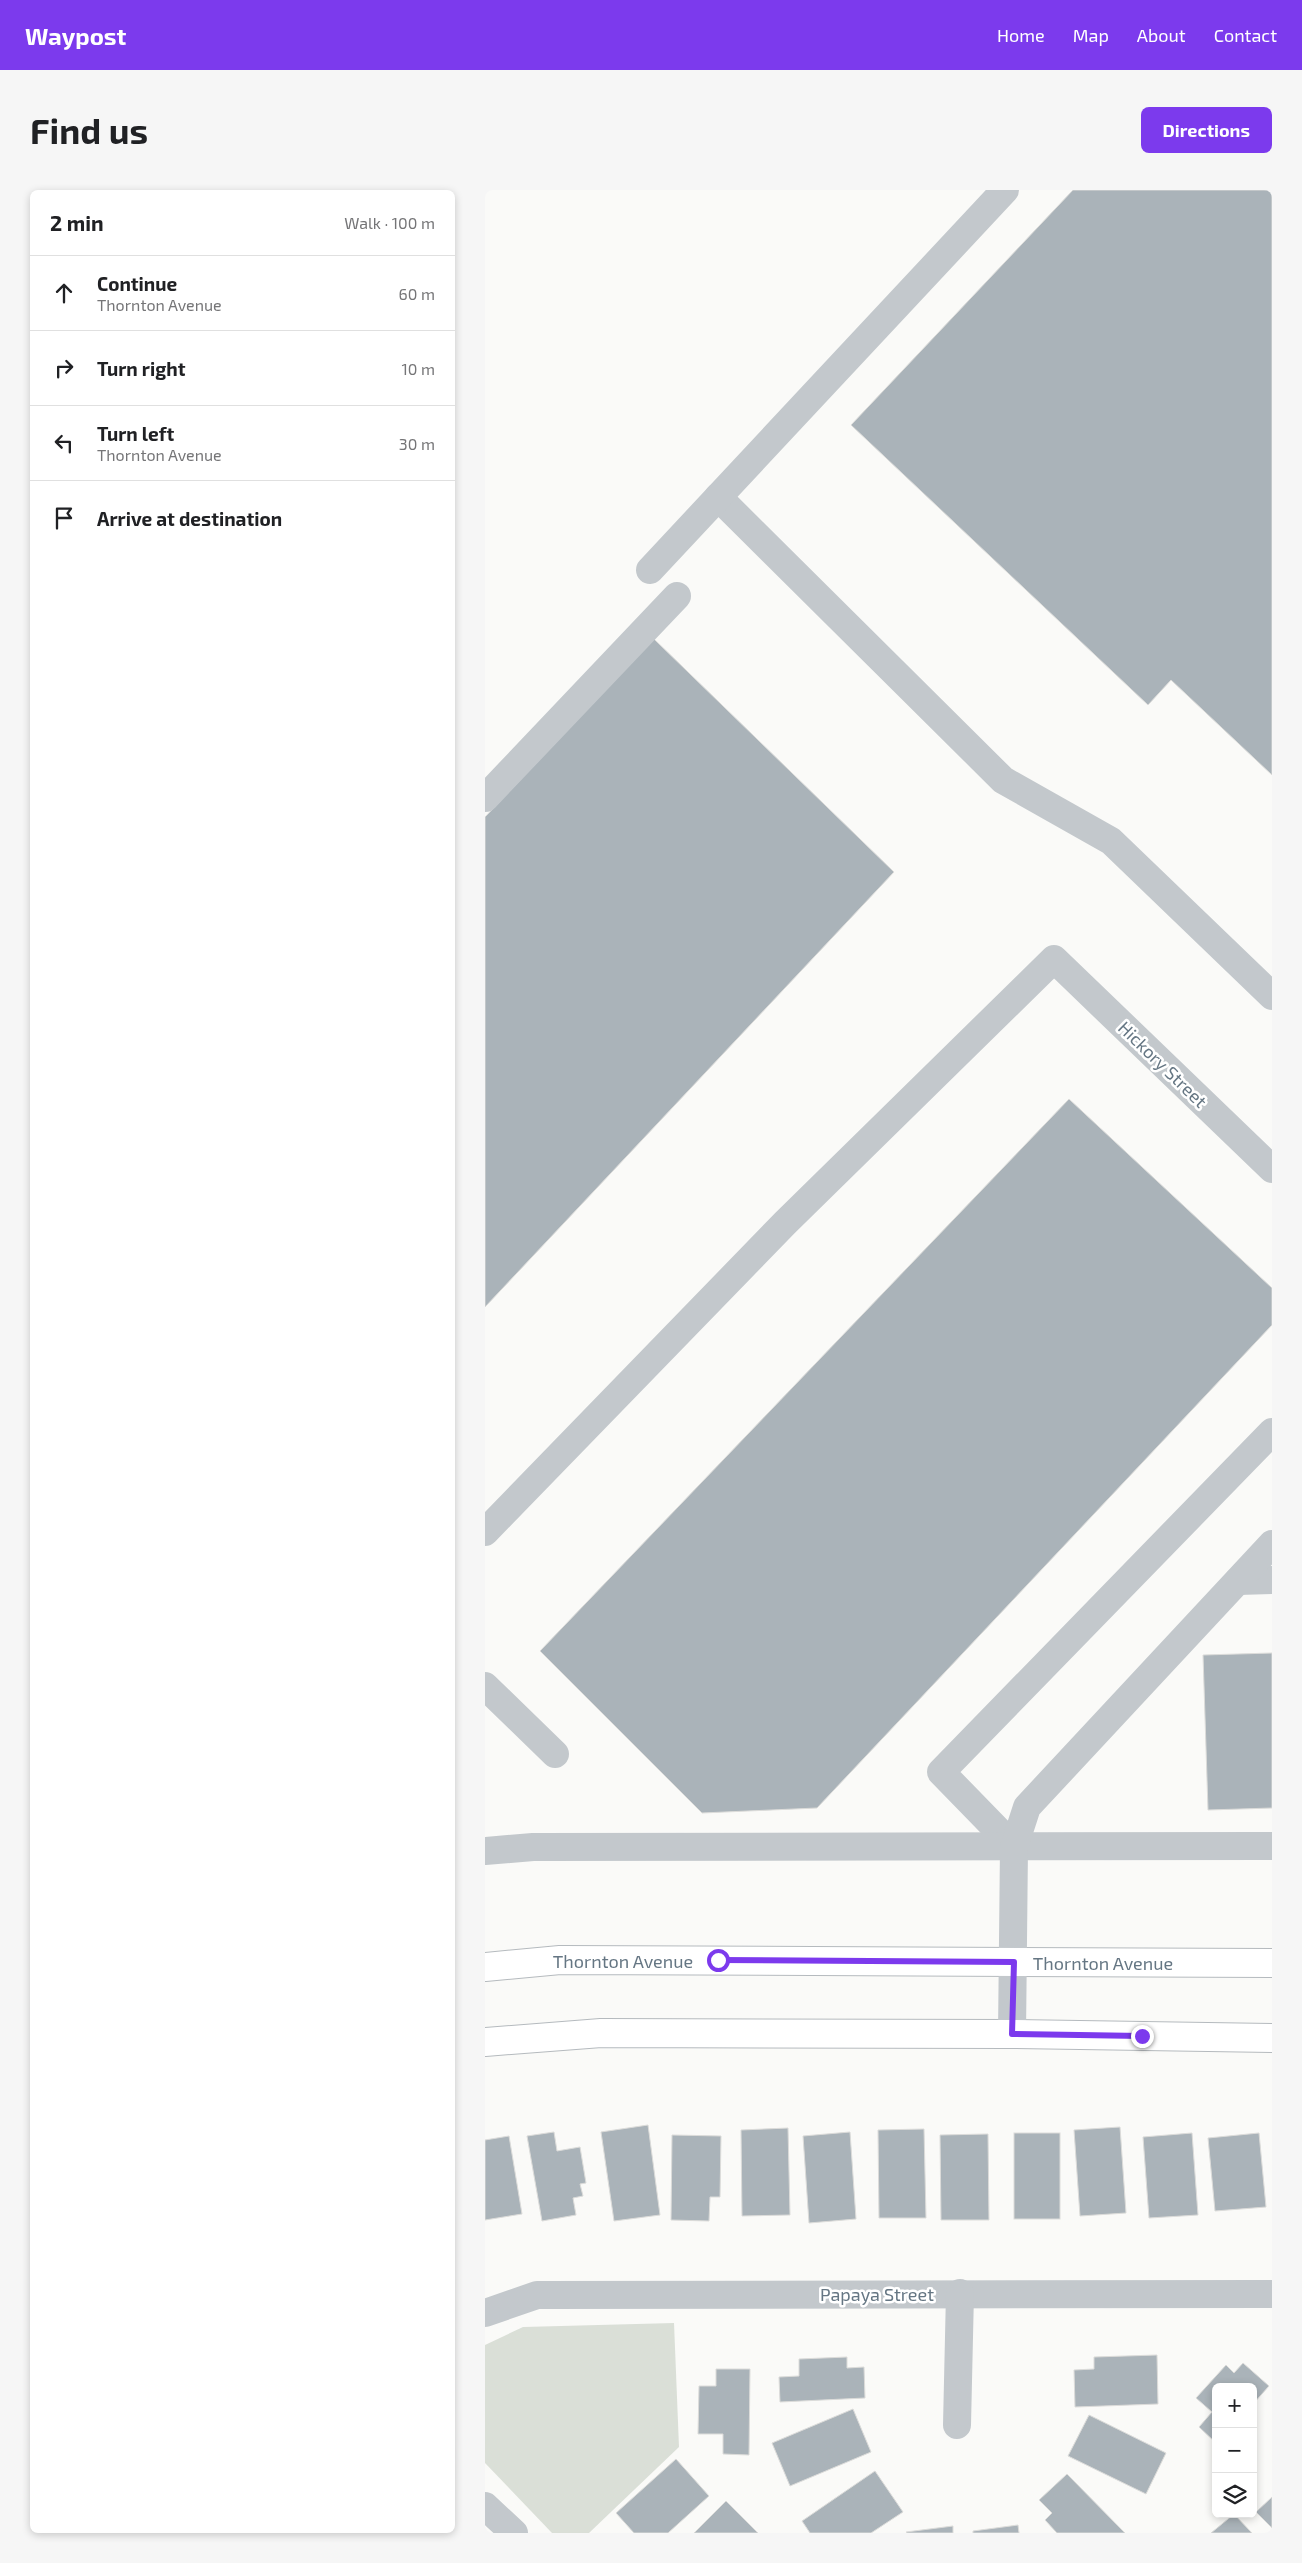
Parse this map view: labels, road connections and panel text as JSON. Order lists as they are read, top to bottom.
{
  "streets": {
    "main road": ["Thornton Avenue"],
    "street": ["Hickory Street", "Papaya Street"]
  },
  "page": {
    "header": "Waypost",
    "nav": [
      "Home",
      "Map",
      "About",
      "Contact"
    ],
    "buttons": "Directions",
    "title": "Find us",
    "heading": ["2 min", "Walk · 100 m"],
    "list": [
      ["Continue", "Thornton Avenue", "60 m"],
      ["Turn right", "10 m"],
      ["Turn left", "Thornton Avenue", "30 m"],
      "Arrive at destination"
    ],
    "map_buttons": ["+", "−"]
  }
}
